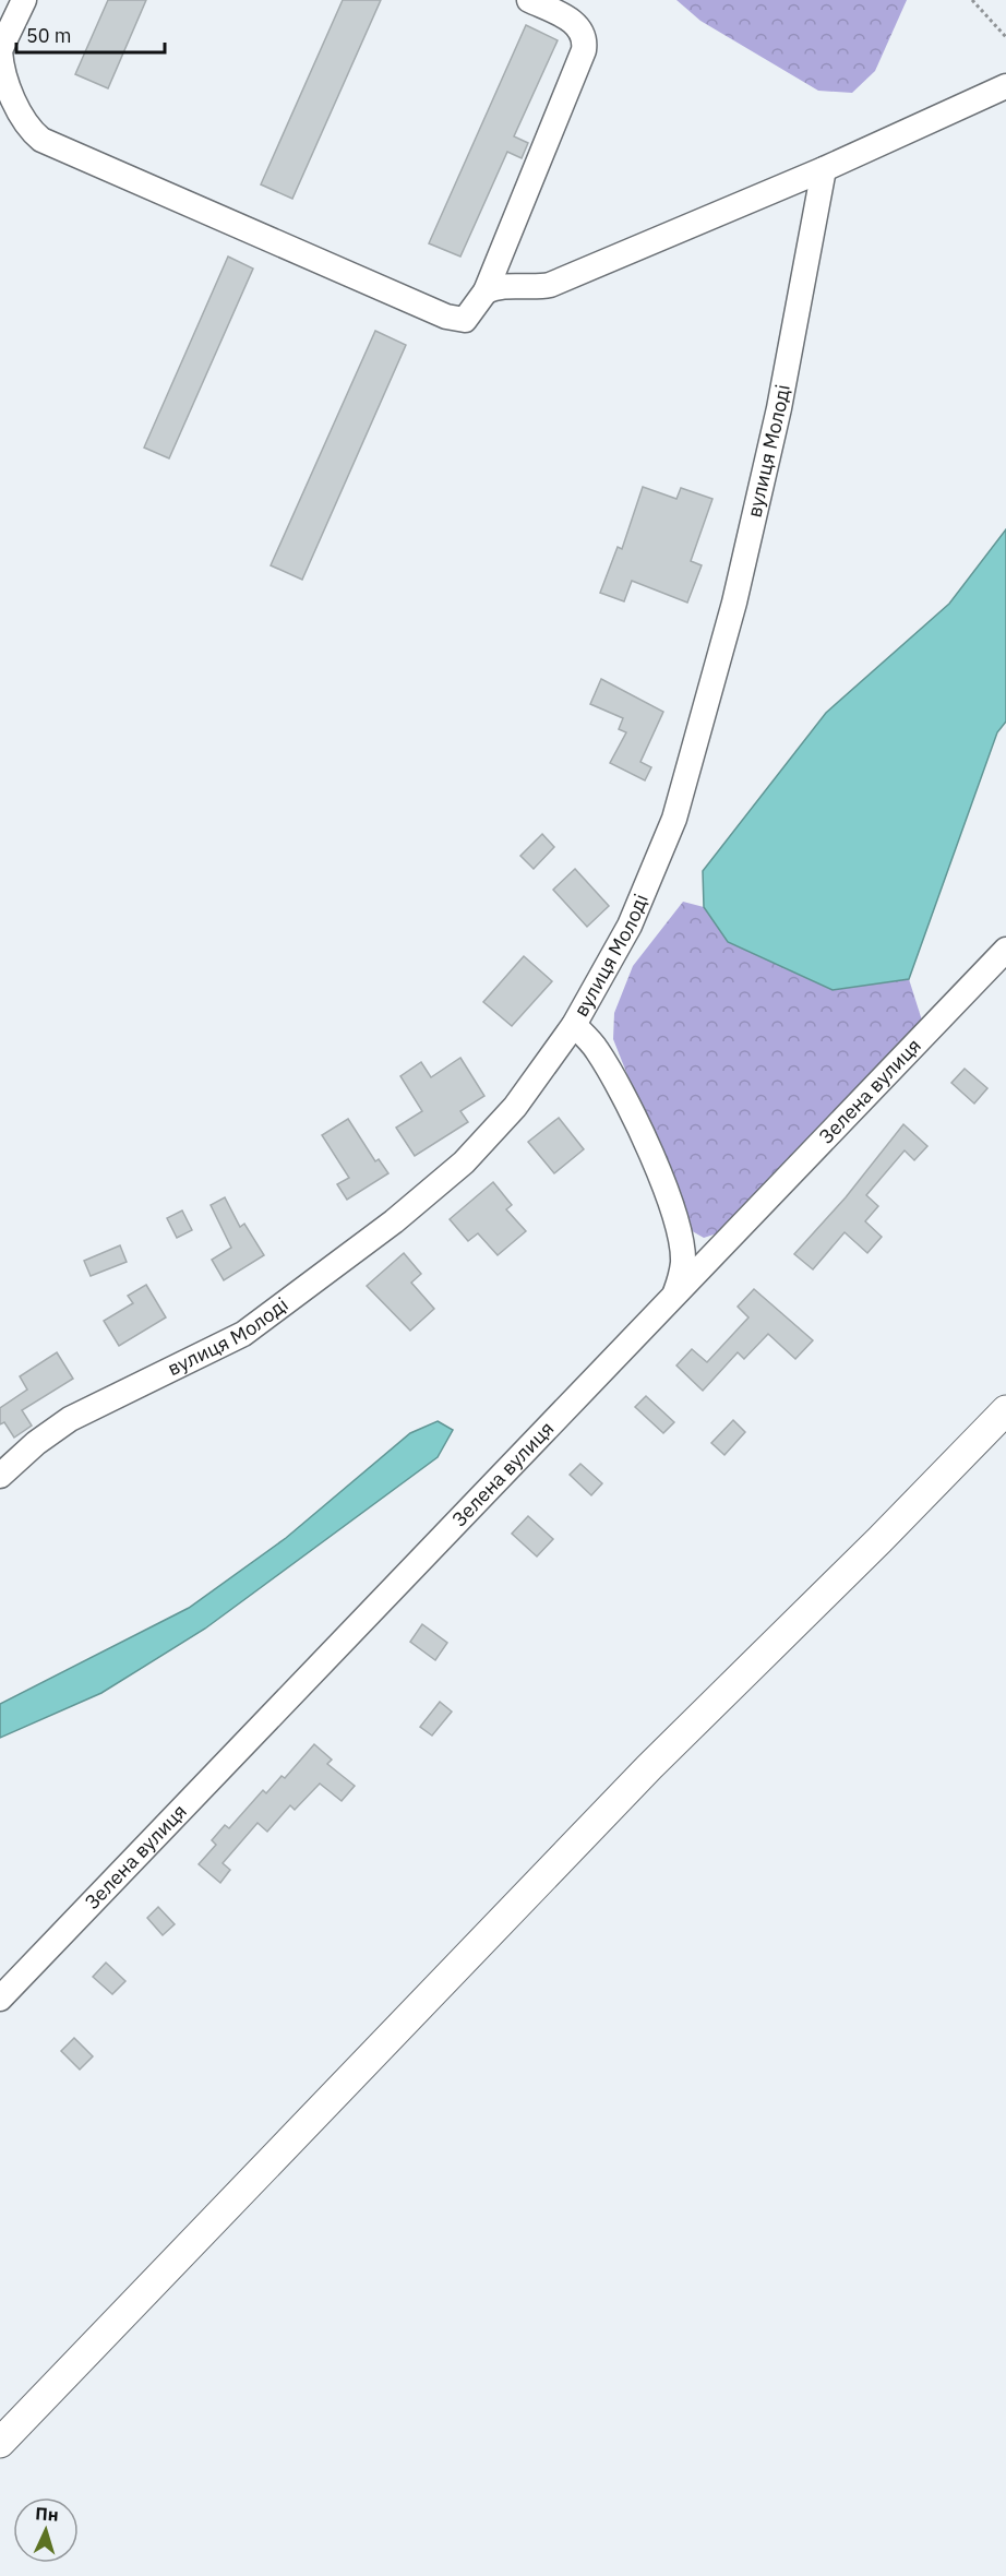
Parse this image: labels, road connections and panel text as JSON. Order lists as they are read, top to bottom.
{
  "streets": {
    "street": ["вулиця Молоді", "Зелена вулиця"]
  },
  "scale_bar": "50 m",
  "north": "top"
}
